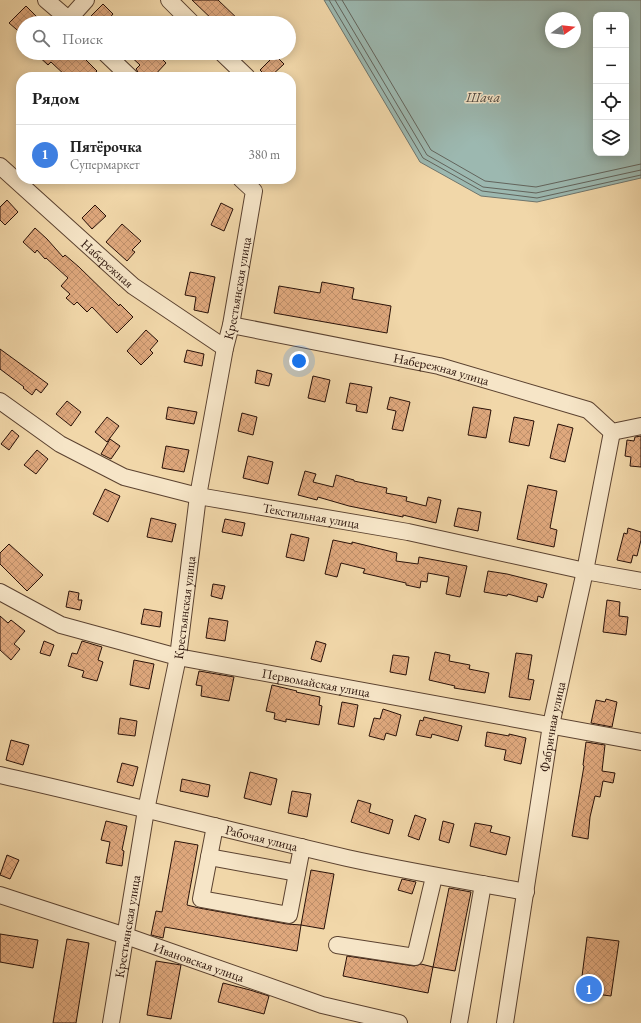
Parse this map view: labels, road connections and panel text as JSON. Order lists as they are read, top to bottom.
{
  "streets": {
    "street": [
      "Набережная",
      "Крестьянская улица",
      "Набережная улица",
      "Текстильная улица",
      "Первомайская улица",
      "Фабричная улица",
      "Рабочая улица",
      "Ивановская улица"
    ]
  },
  "crossings": [
    ["Набережная", "Крестьянская улица"],
    ["Крестьянская улица", "Набережная улица"],
    ["Крестьянская улица", "Текстильная улица"],
    ["Крестьянская улица", "Первомайская улица"],
    ["Крестьянская улица", "Рабочая улица"],
    ["Крестьянская улица", "Ивановская улица"],
    ["Набережная улица", "Фабричная улица"],
    ["Текстильная улица", "Фабричная улица"],
    ["Первомайская улица", "Фабричная улица"],
    ["Фабричная улица", "Рабочая улица"]
  ],
  "water": ["Шача"],
  "north": "right",
  "page": {
    "map_buttons": ["+", "−"],
    "search": "Поиск",
    "heading": "Рядом",
    "list": [
      {
        "mark": "1",
        "name": "Пятёрочка",
        "note": "Супермаркет",
        "value": "380 m"
      }
    ],
    "pins": "1"
  }
}
